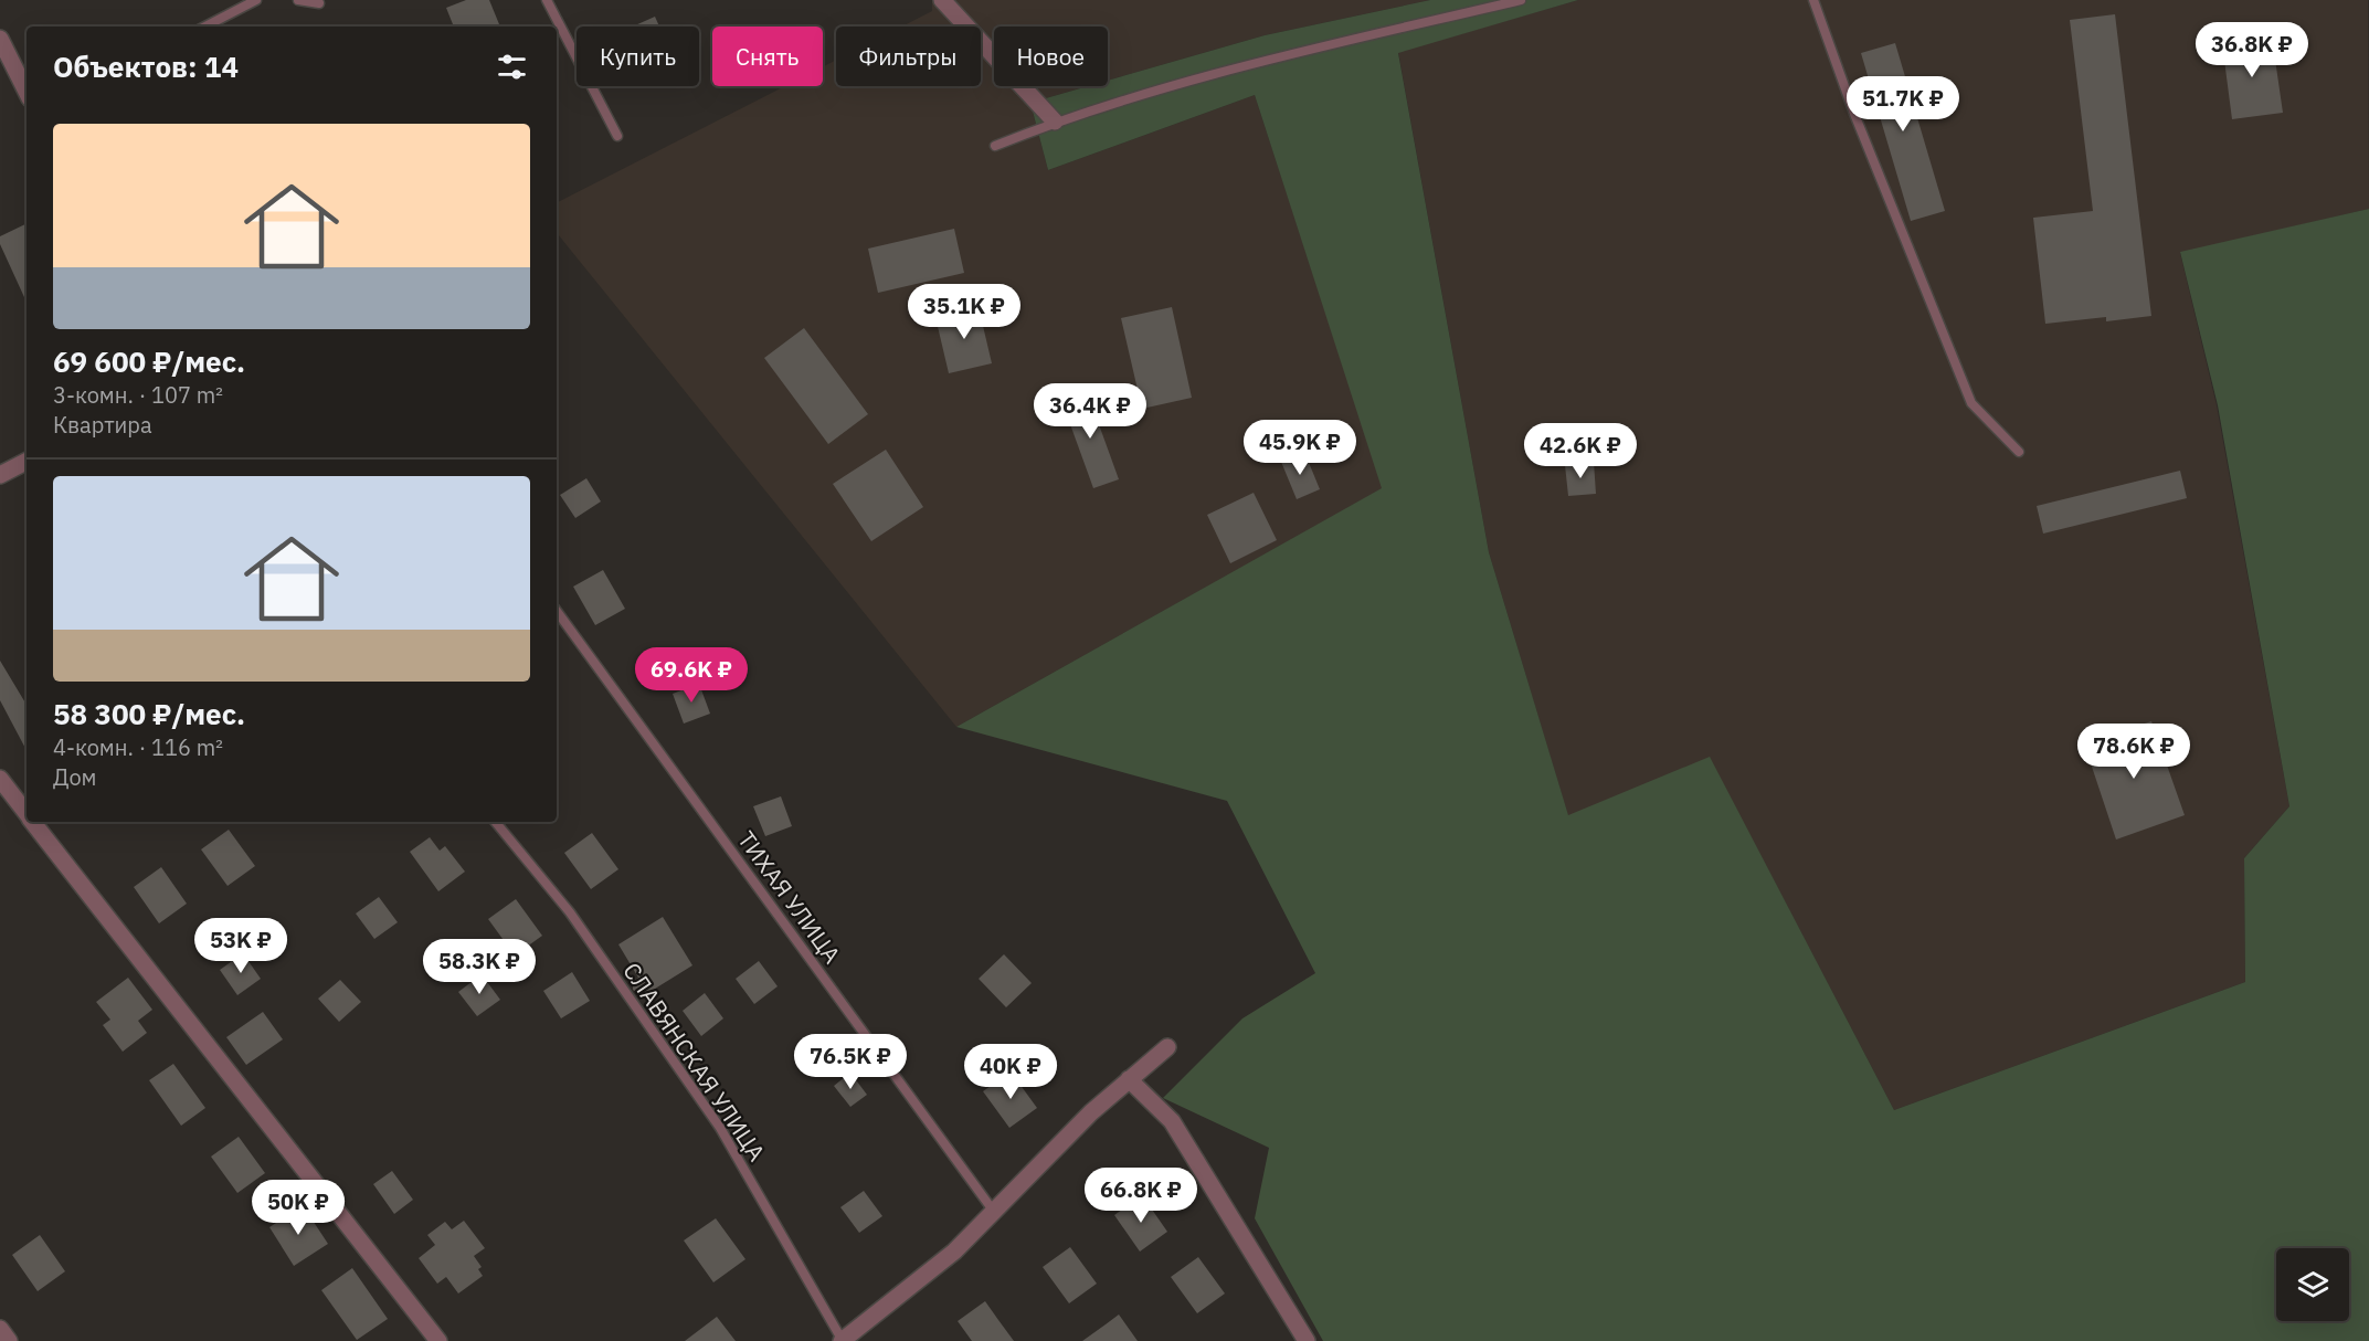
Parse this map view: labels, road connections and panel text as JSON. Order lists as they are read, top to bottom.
{
  "streets": {
    "lane": ["ТИХАЯ УЛИЦА", "СЛАВЯНСКАЯ УЛИЦА"]
  },
  "page": {
    "price": [
      "36.8K ₽",
      "51.7K ₽",
      "35.1K ₽",
      "36.4K ₽",
      "45.9K ₽",
      "42.6K ₽",
      "69.6K ₽",
      "78.6K ₽",
      "53K ₽",
      "58.3K ₽",
      "76.5K ₽",
      "40K ₽",
      "66.8K ₽",
      "50K ₽"
    ],
    "chip": [
      "Купить",
      "Снять",
      "Фильтры",
      "Новое"
    ],
    "heading": "Объектов: 14",
    "list": [
      {
        "name": "69 600 ₽/мес.",
        "note": "3-комн. · 107 m² · Квартира"
      },
      {
        "name": "58 300 ₽/мес.",
        "note": "4-комн. · 116 m² · Дом"
      }
    ]
  }
}
